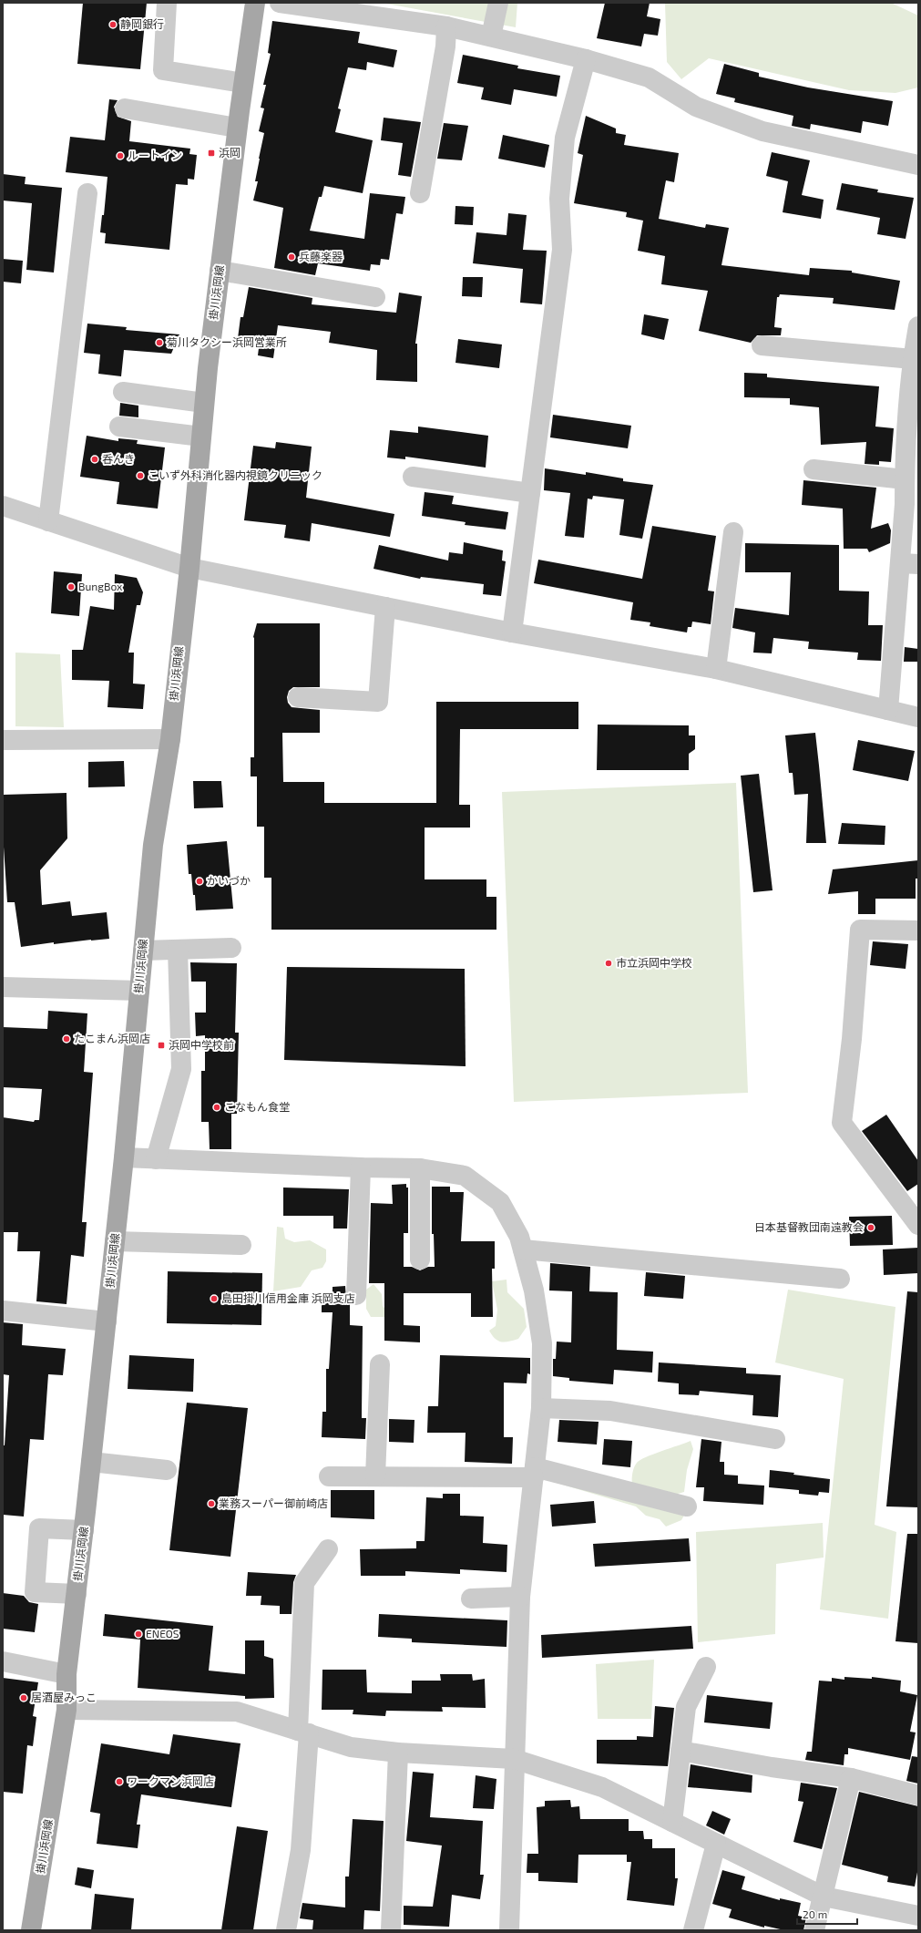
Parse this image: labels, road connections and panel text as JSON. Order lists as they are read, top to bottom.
{
  "streets": {
    "main road": ["掛川浜岡線"]
  },
  "places": {
    "other": [
      "静岡銀行",
      "ルートイン",
      "兵藤楽器",
      "菊川タクシー浜岡営業所",
      "呑んき",
      "こいず外科消化器内視鏡クリニック",
      "BungBox",
      "かいづか",
      "市立浜岡中学校",
      "たこまん浜岡店",
      "こなもん食堂",
      "日本基督教団南遠教会",
      "島田掛川信用金庫 浜岡支店",
      "業務スーパー御前崎店",
      "ENEOS",
      "居酒屋みっこ",
      "ワークマン浜岡店"
    ],
    "transit": ["浜岡", "浜岡中学校前"]
  },
  "scale_bar": "20 m"
}
